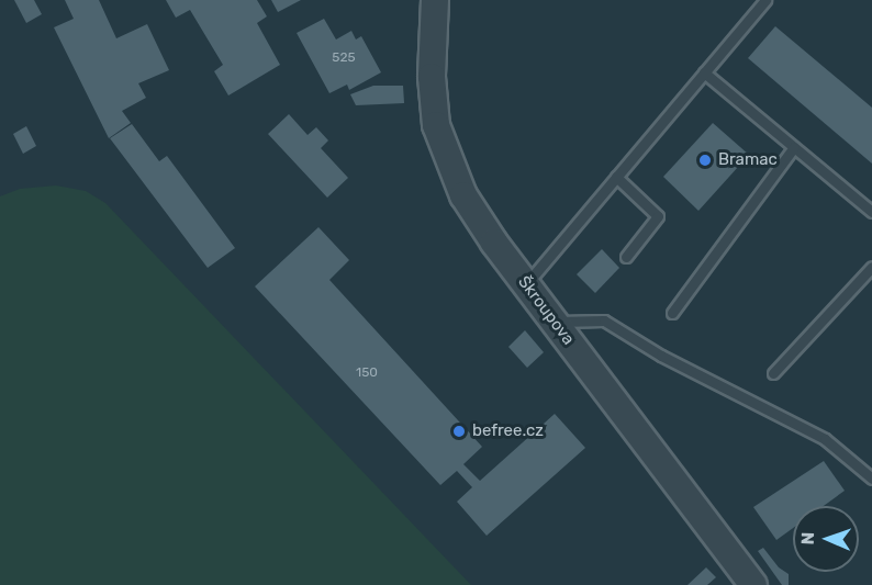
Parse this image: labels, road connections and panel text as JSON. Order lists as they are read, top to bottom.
{
  "streets": {
    "street": ["Škroupova"]
  },
  "places": ["Bramac", "befree.cz"],
  "house_numbers": ["525", "150"],
  "north": "left"
}
